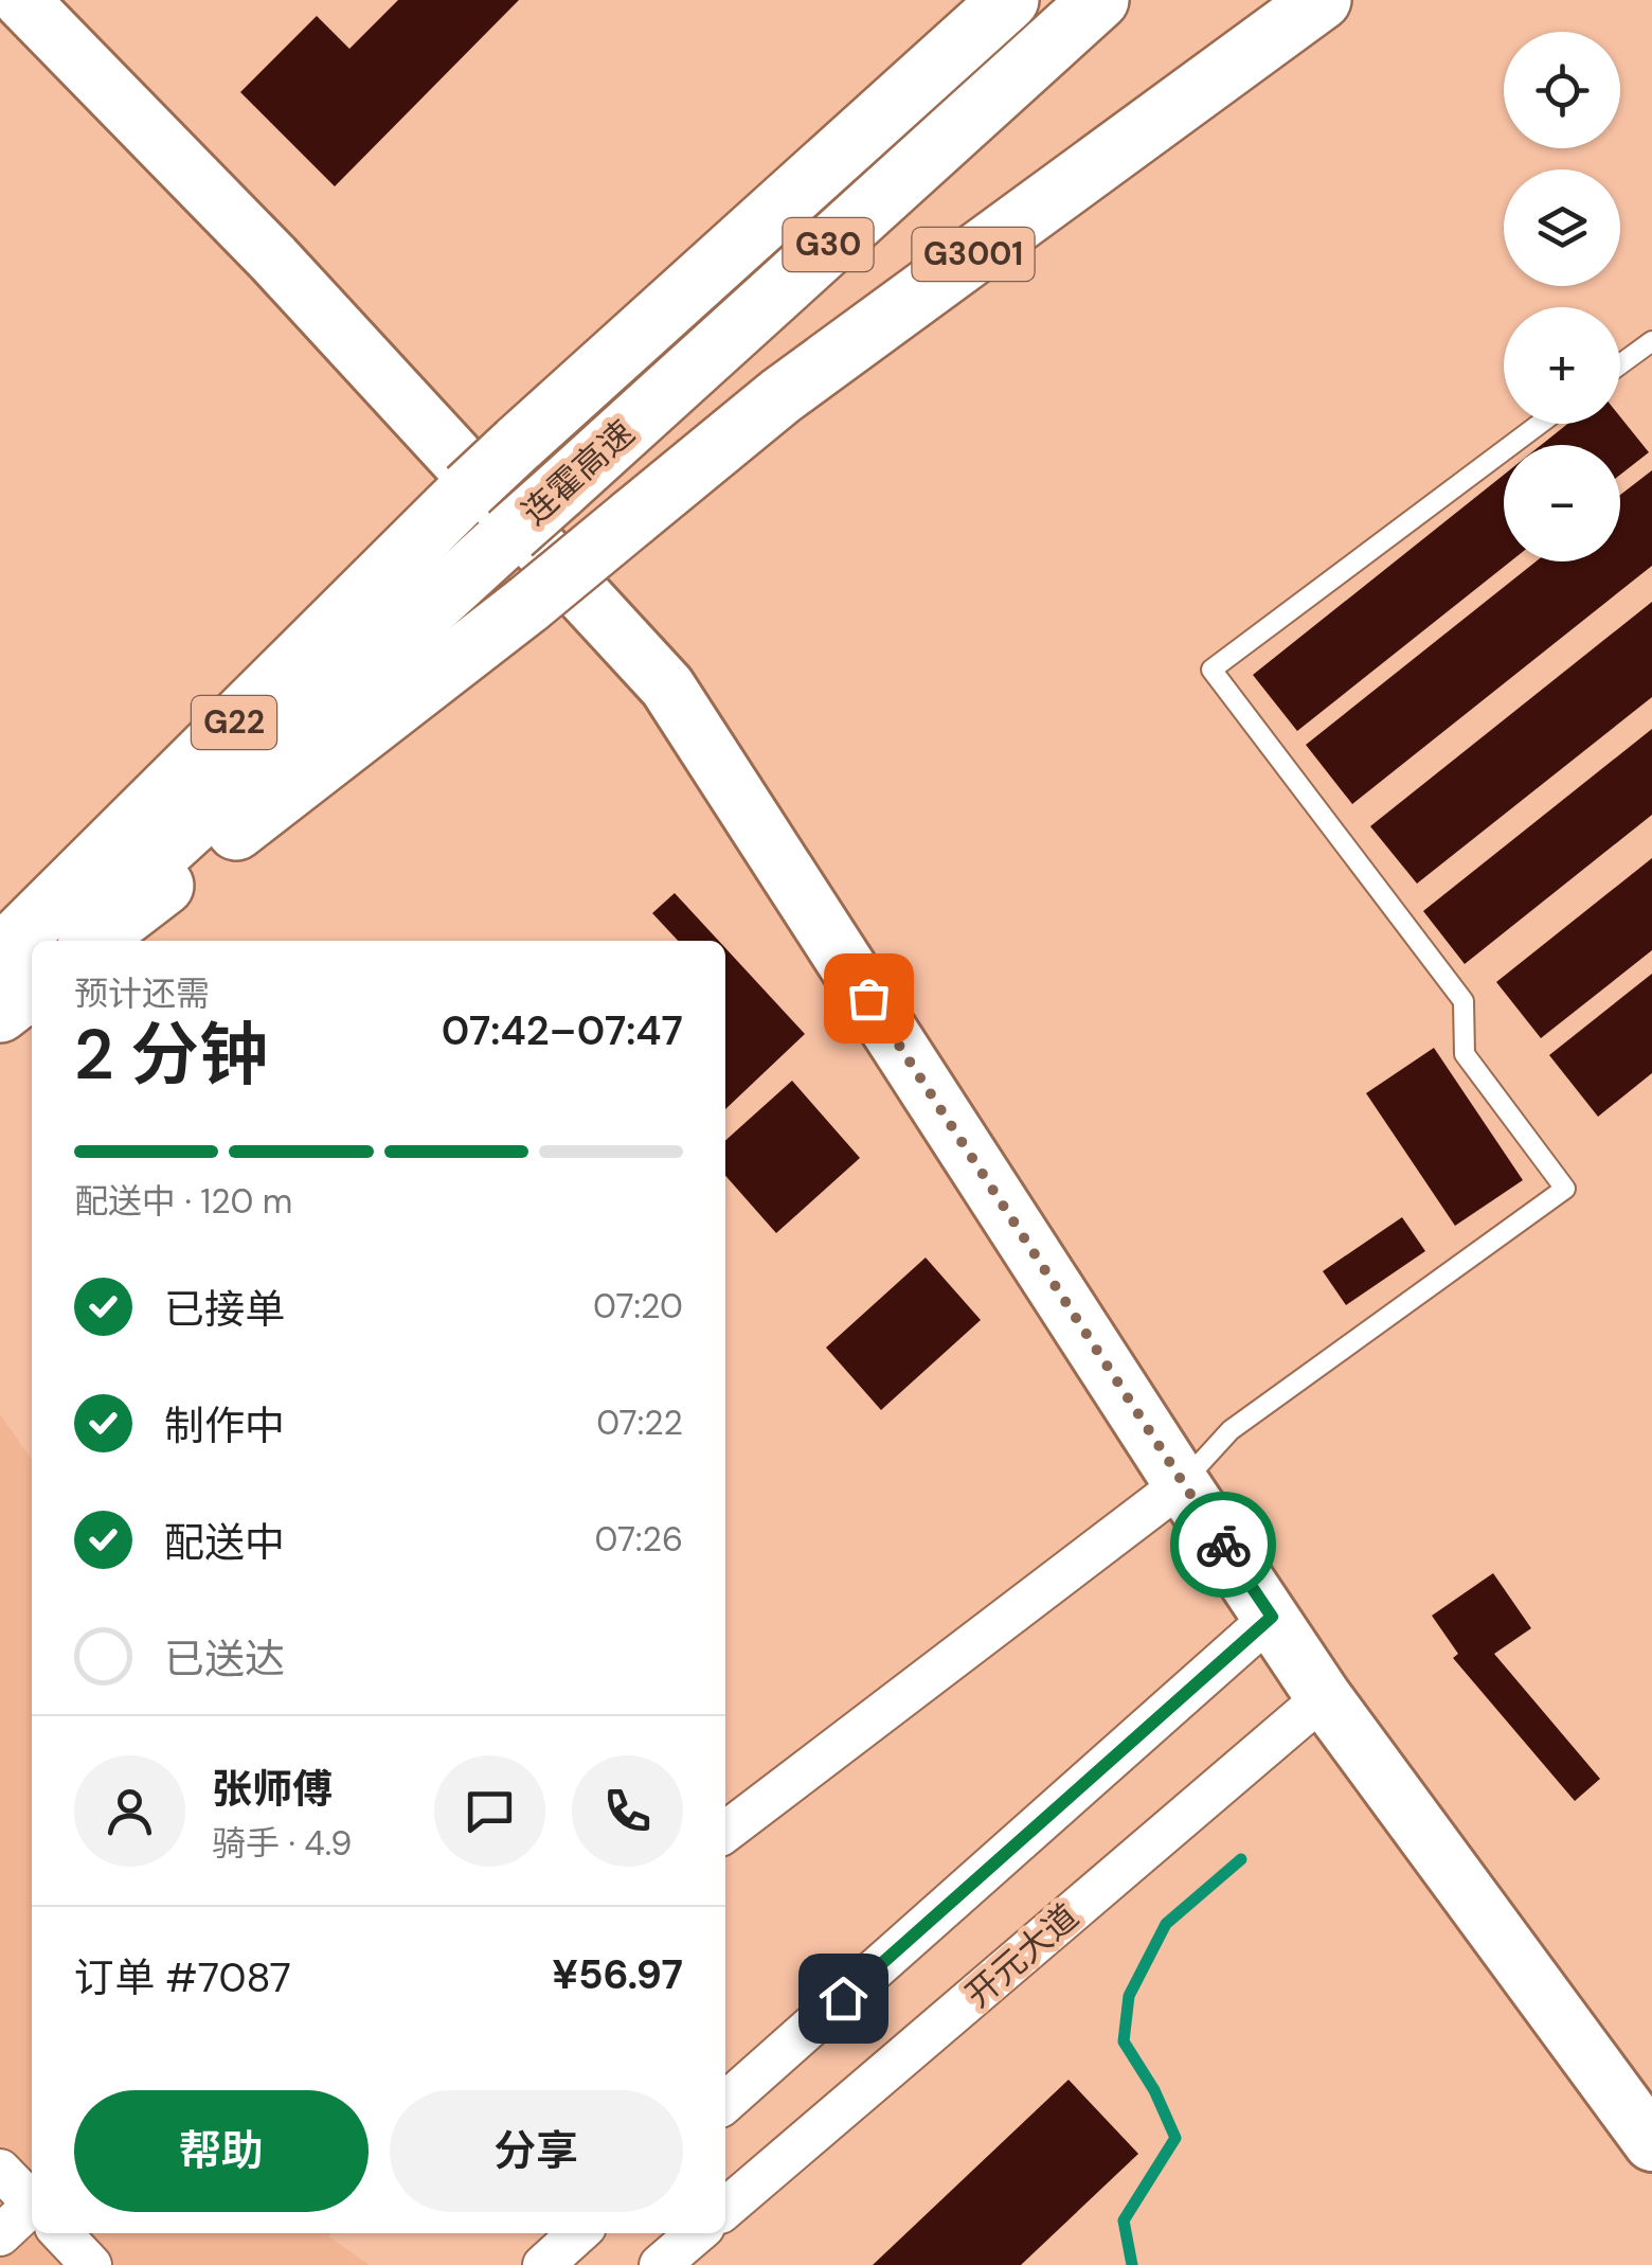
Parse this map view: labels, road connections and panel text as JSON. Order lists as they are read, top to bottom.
{
  "streets": {
    "highway": [
      "G30",
      "G3001",
      "连霍高速",
      "G22"
    ],
    "street": ["开元大道"]
  },
  "page": {
    "map_buttons": ["+", "−"],
    "heading": ["2 分钟", "预计还需", "07:42–07:47"],
    "panel": [
      "张师傅",
      "骑手 · 4.9",
      "订单 #7087",
      "¥56.97"
    ],
    "bar": "配送中 · 120 m",
    "list": [
      ["已接单", "07:20"],
      ["制作中", "07:22"],
      ["配送中", "07:26"],
      "已送达"
    ],
    "buttons": ["帮助", "分享"]
  }
}
